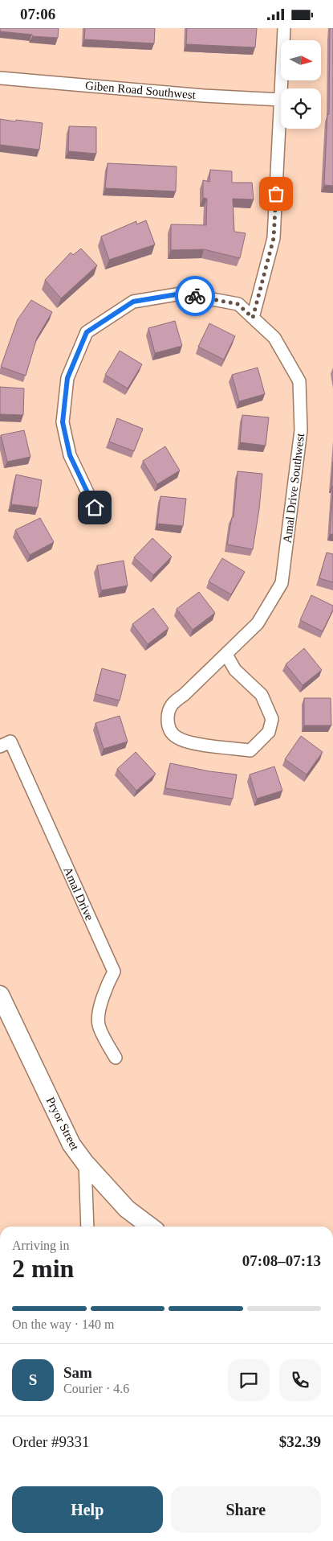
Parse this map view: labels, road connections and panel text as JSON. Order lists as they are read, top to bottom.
{
  "streets": {
    "main road": ["Pryor Street"],
    "street": ["Giben Road Southwest", "Amal Drive Southwest", "Amal Drive"]
  },
  "north": "right",
  "page": {
    "status": "07:06",
    "heading": ["2 min", "Arriving in", "07:08–07:13"],
    "panel": [
      "Sam",
      "Courier · 4.6",
      "Order #9331",
      "$32.39"
    ],
    "bar": "On the way · 140 m",
    "round": "S",
    "buttons": ["Help", "Share"]
  }
}
